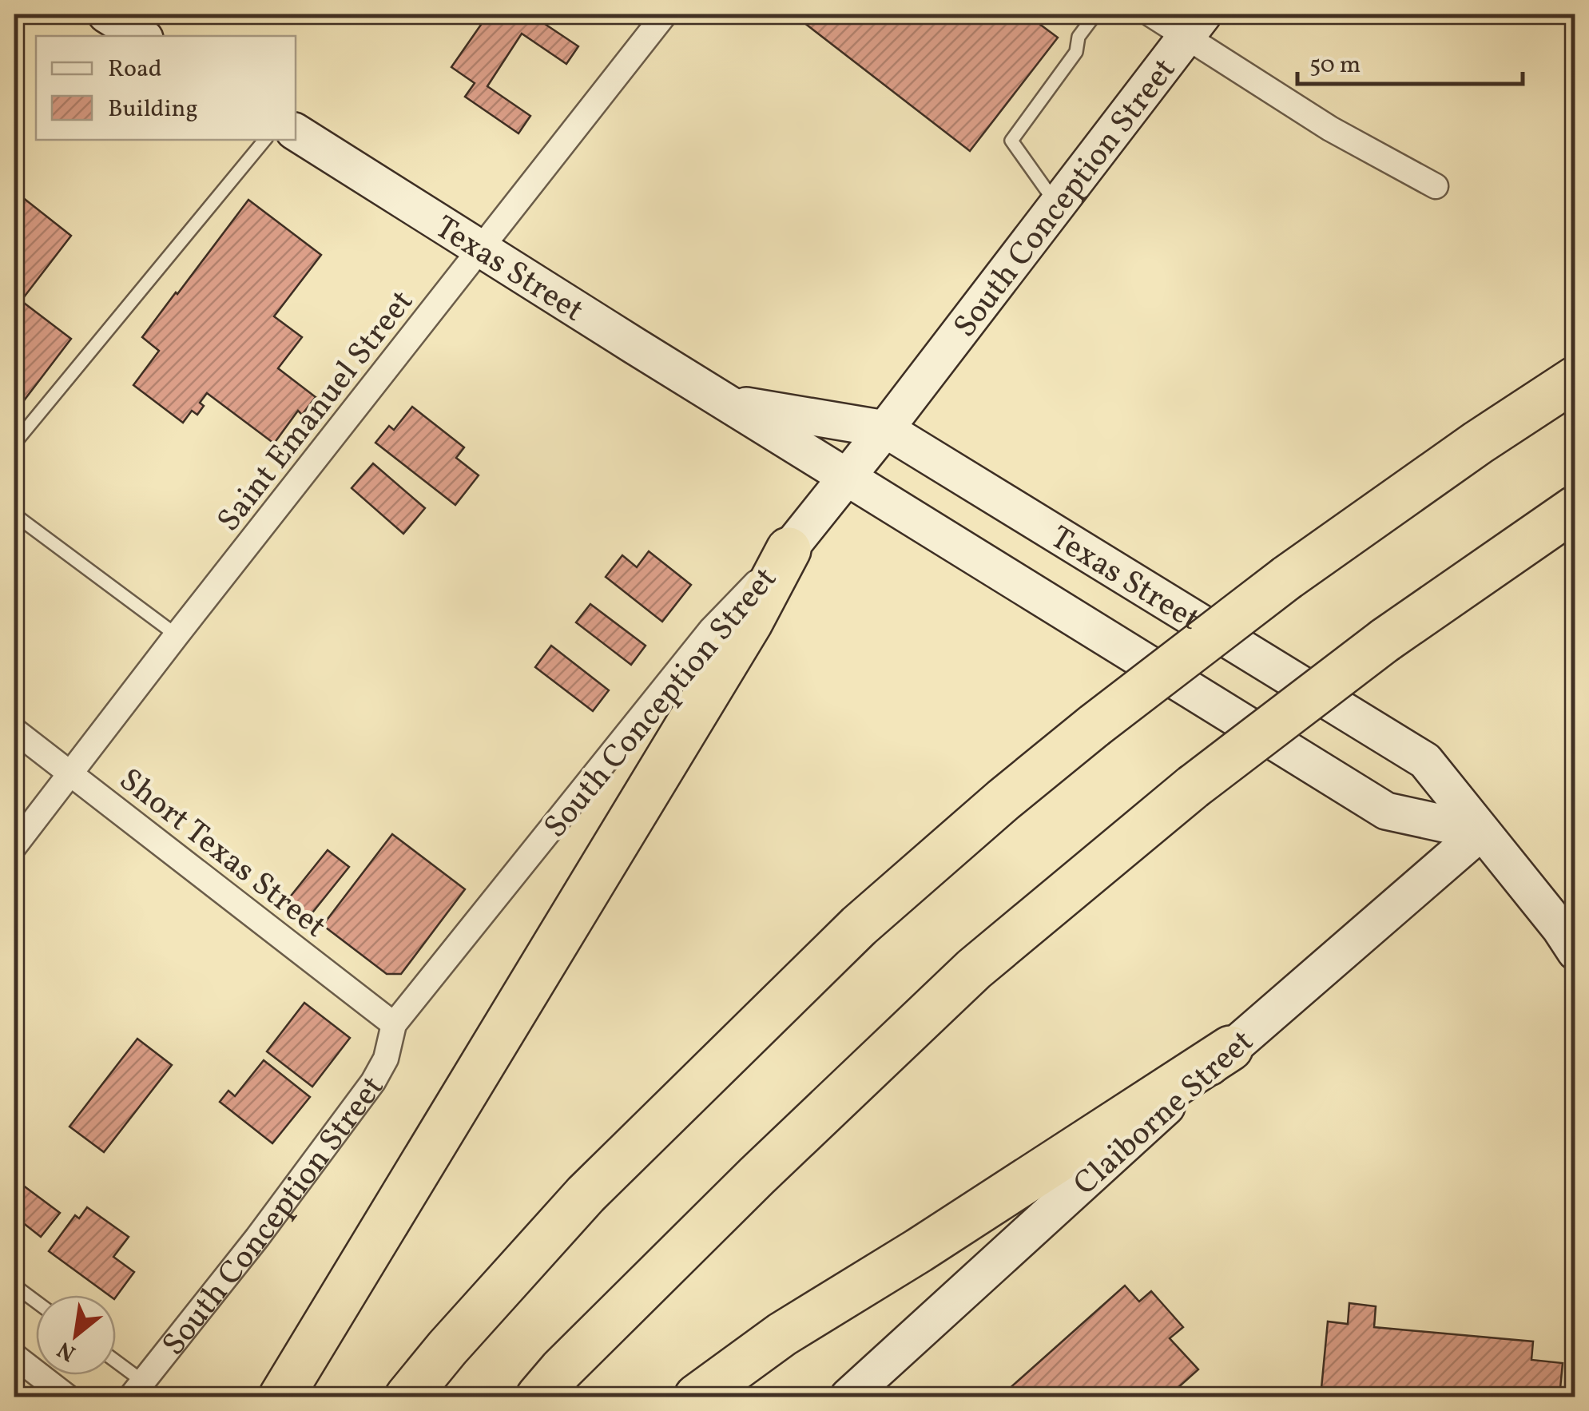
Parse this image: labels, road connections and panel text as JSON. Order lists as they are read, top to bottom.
{
  "streets": {
    "street": [
      "South Conception Street",
      "Texas Street",
      "Saint Emanuel Street",
      "Short Texas Street",
      "Claiborne Street"
    ]
  },
  "crossings": [
    ["South Conception Street", "Texas Street"],
    ["South Conception Street", "Short Texas Street"],
    ["Texas Street", "Saint Emanuel Street"],
    ["Texas Street", "Claiborne Street"],
    ["Saint Emanuel Street", "Short Texas Street"]
  ],
  "legend": ["Road", "Building"],
  "scale_bar": "50 m",
  "north": "bottom left"
}
